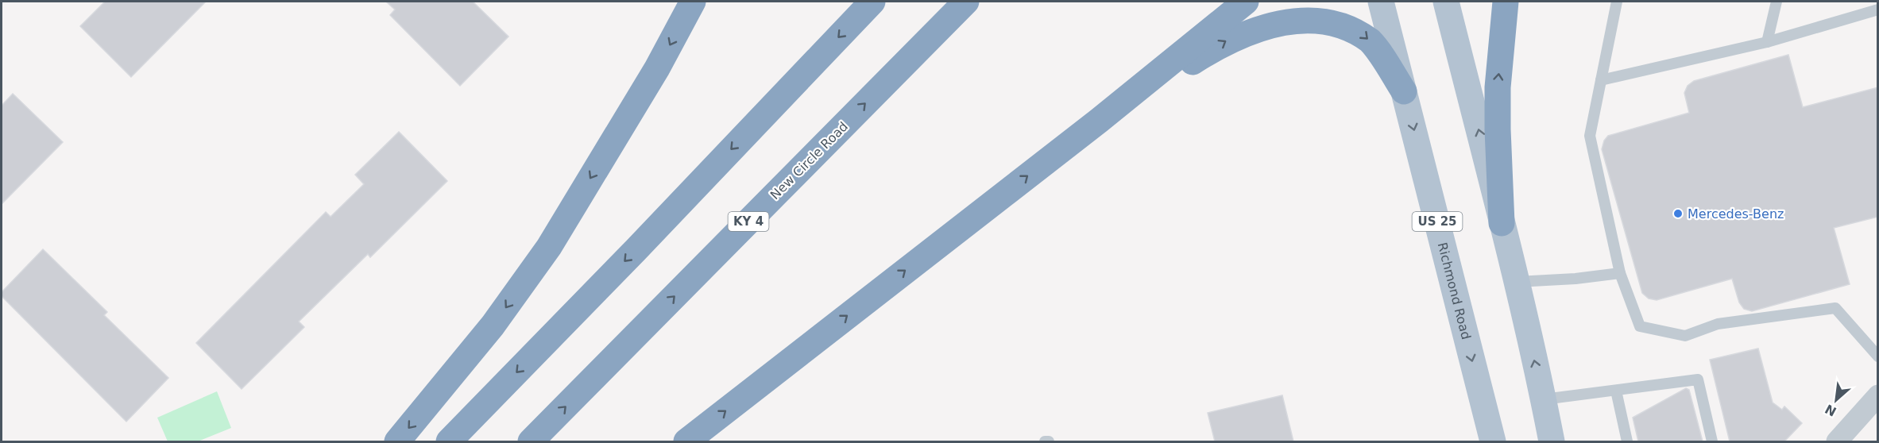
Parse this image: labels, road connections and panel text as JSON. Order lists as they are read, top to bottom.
{
  "streets": {
    "highway": ["New Circle Road", "KY 4"],
    "main road": ["US 25", "Richmond Road"]
  },
  "places": ["Mercedes-Benz"],
  "north": "bottom left"
}
